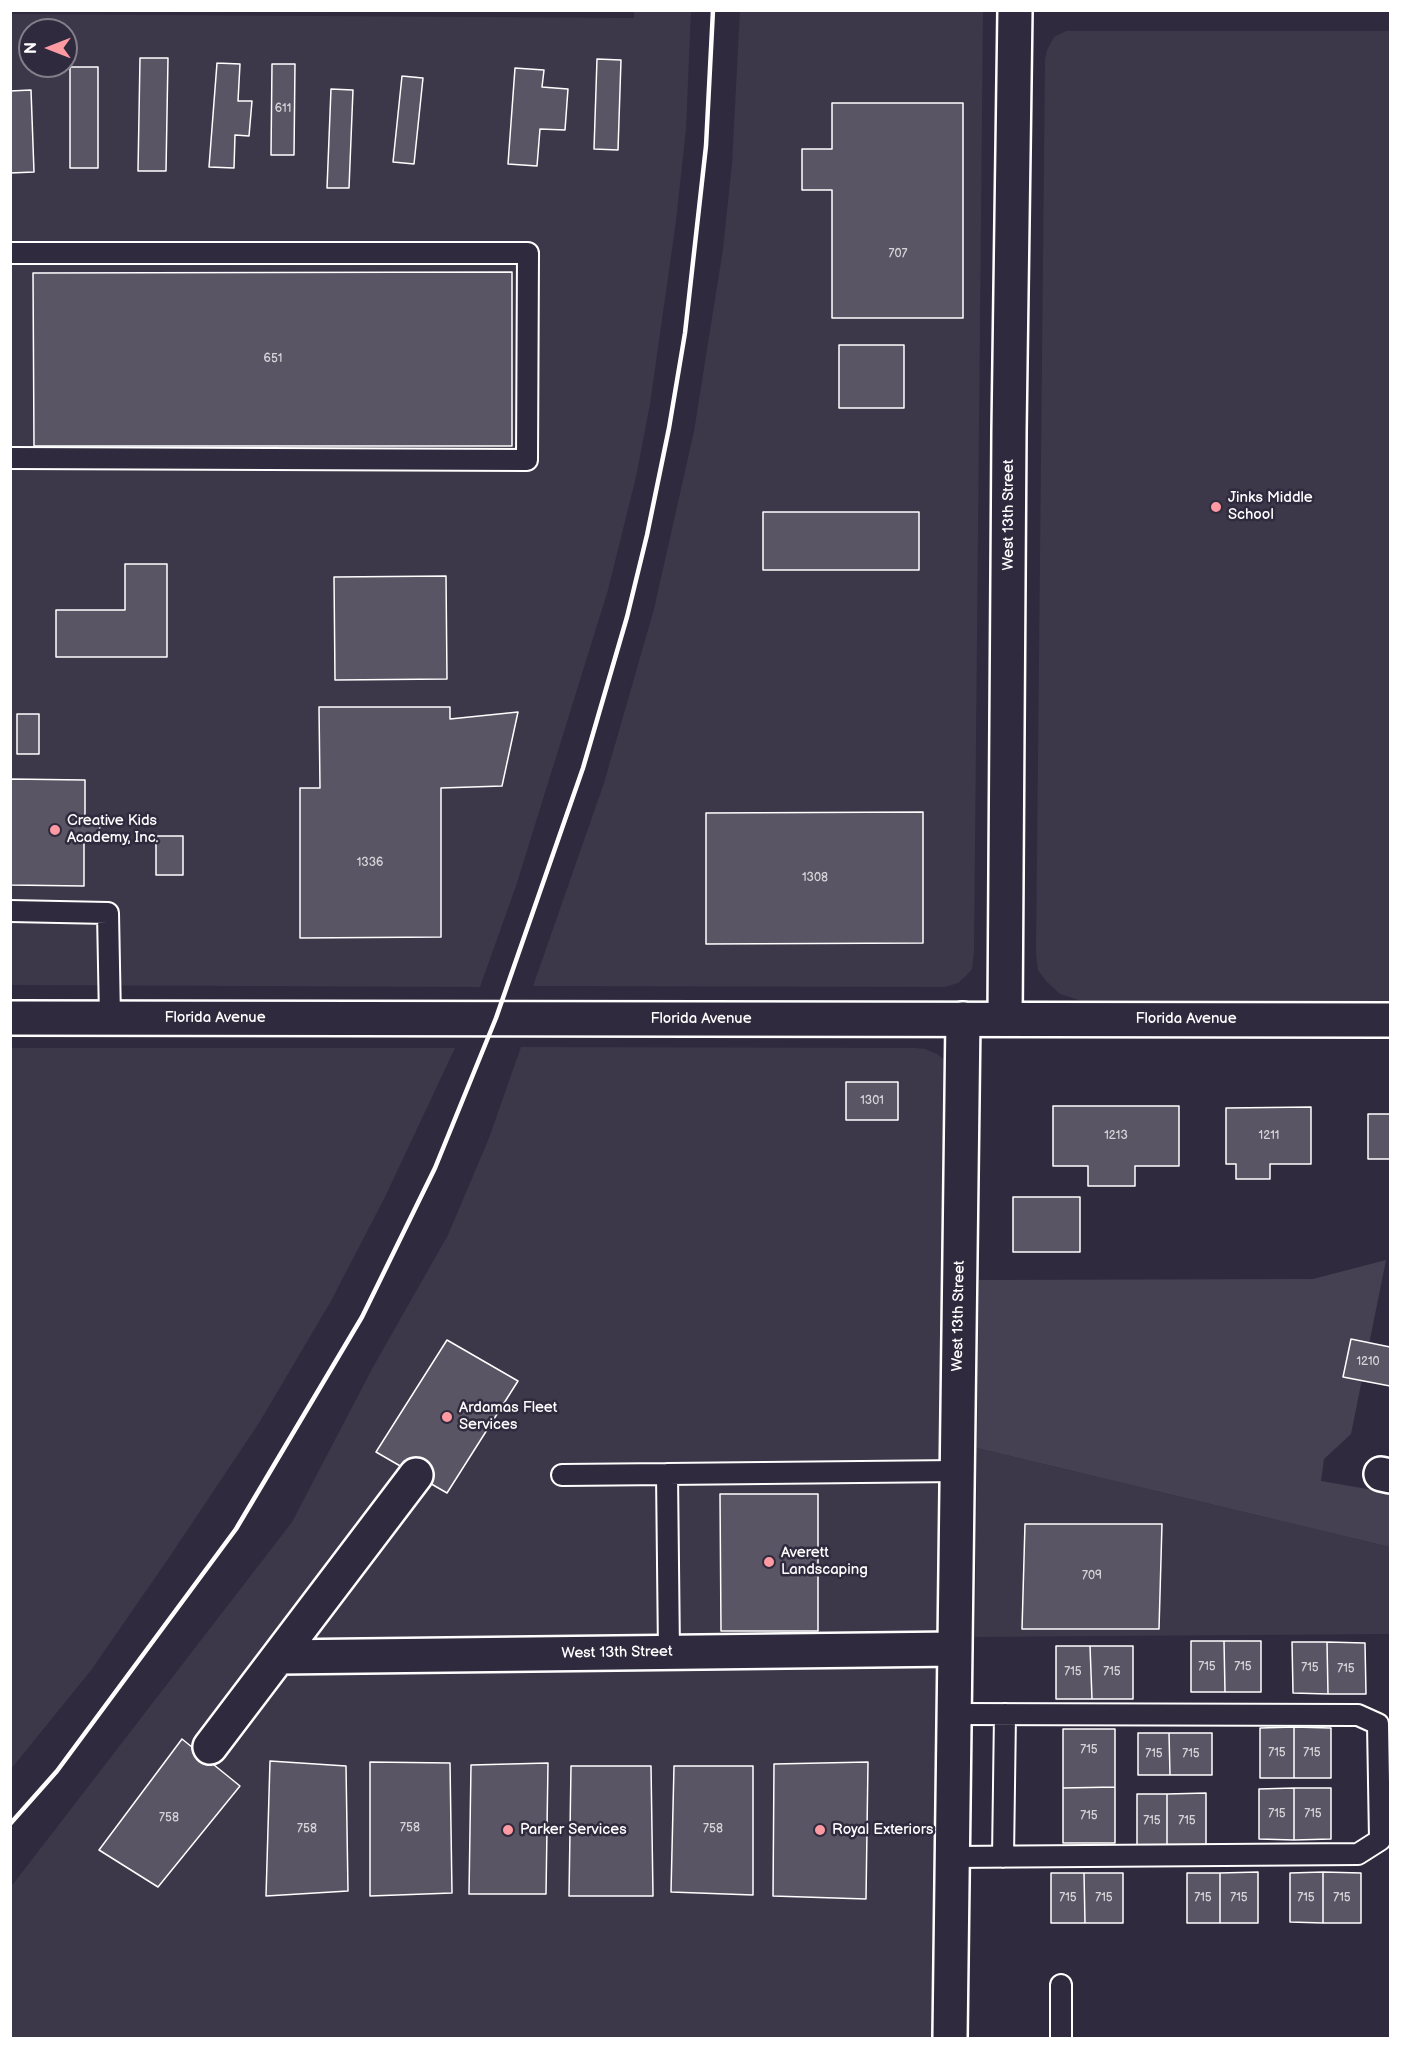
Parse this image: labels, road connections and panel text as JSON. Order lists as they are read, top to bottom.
{
  "streets": {
    "street": ["West 13th Street", "Florida Avenue"]
  },
  "crossings": [
    ["West 13th Street", "Florida Avenue"]
  ],
  "places": [
    "Jinks Middle School",
    "Creative Kids Academy, Inc.",
    "Ardamas Fleet Services",
    "Averett Landscaping",
    "Parker Services",
    "Royal Exteriors"
  ],
  "house_numbers": [
    "611",
    "707",
    "651",
    "1336",
    "1308",
    "1301",
    "1213",
    "1211",
    "1210",
    "709",
    "715",
    "715",
    "715",
    "715",
    "715",
    "715",
    "715",
    "715",
    "715",
    "715",
    "715",
    "715",
    "715",
    "715",
    "758",
    "715",
    "715",
    "758",
    "758",
    "758",
    "715",
    "715",
    "715",
    "715",
    "715",
    "715"
  ],
  "north": "left"
}
